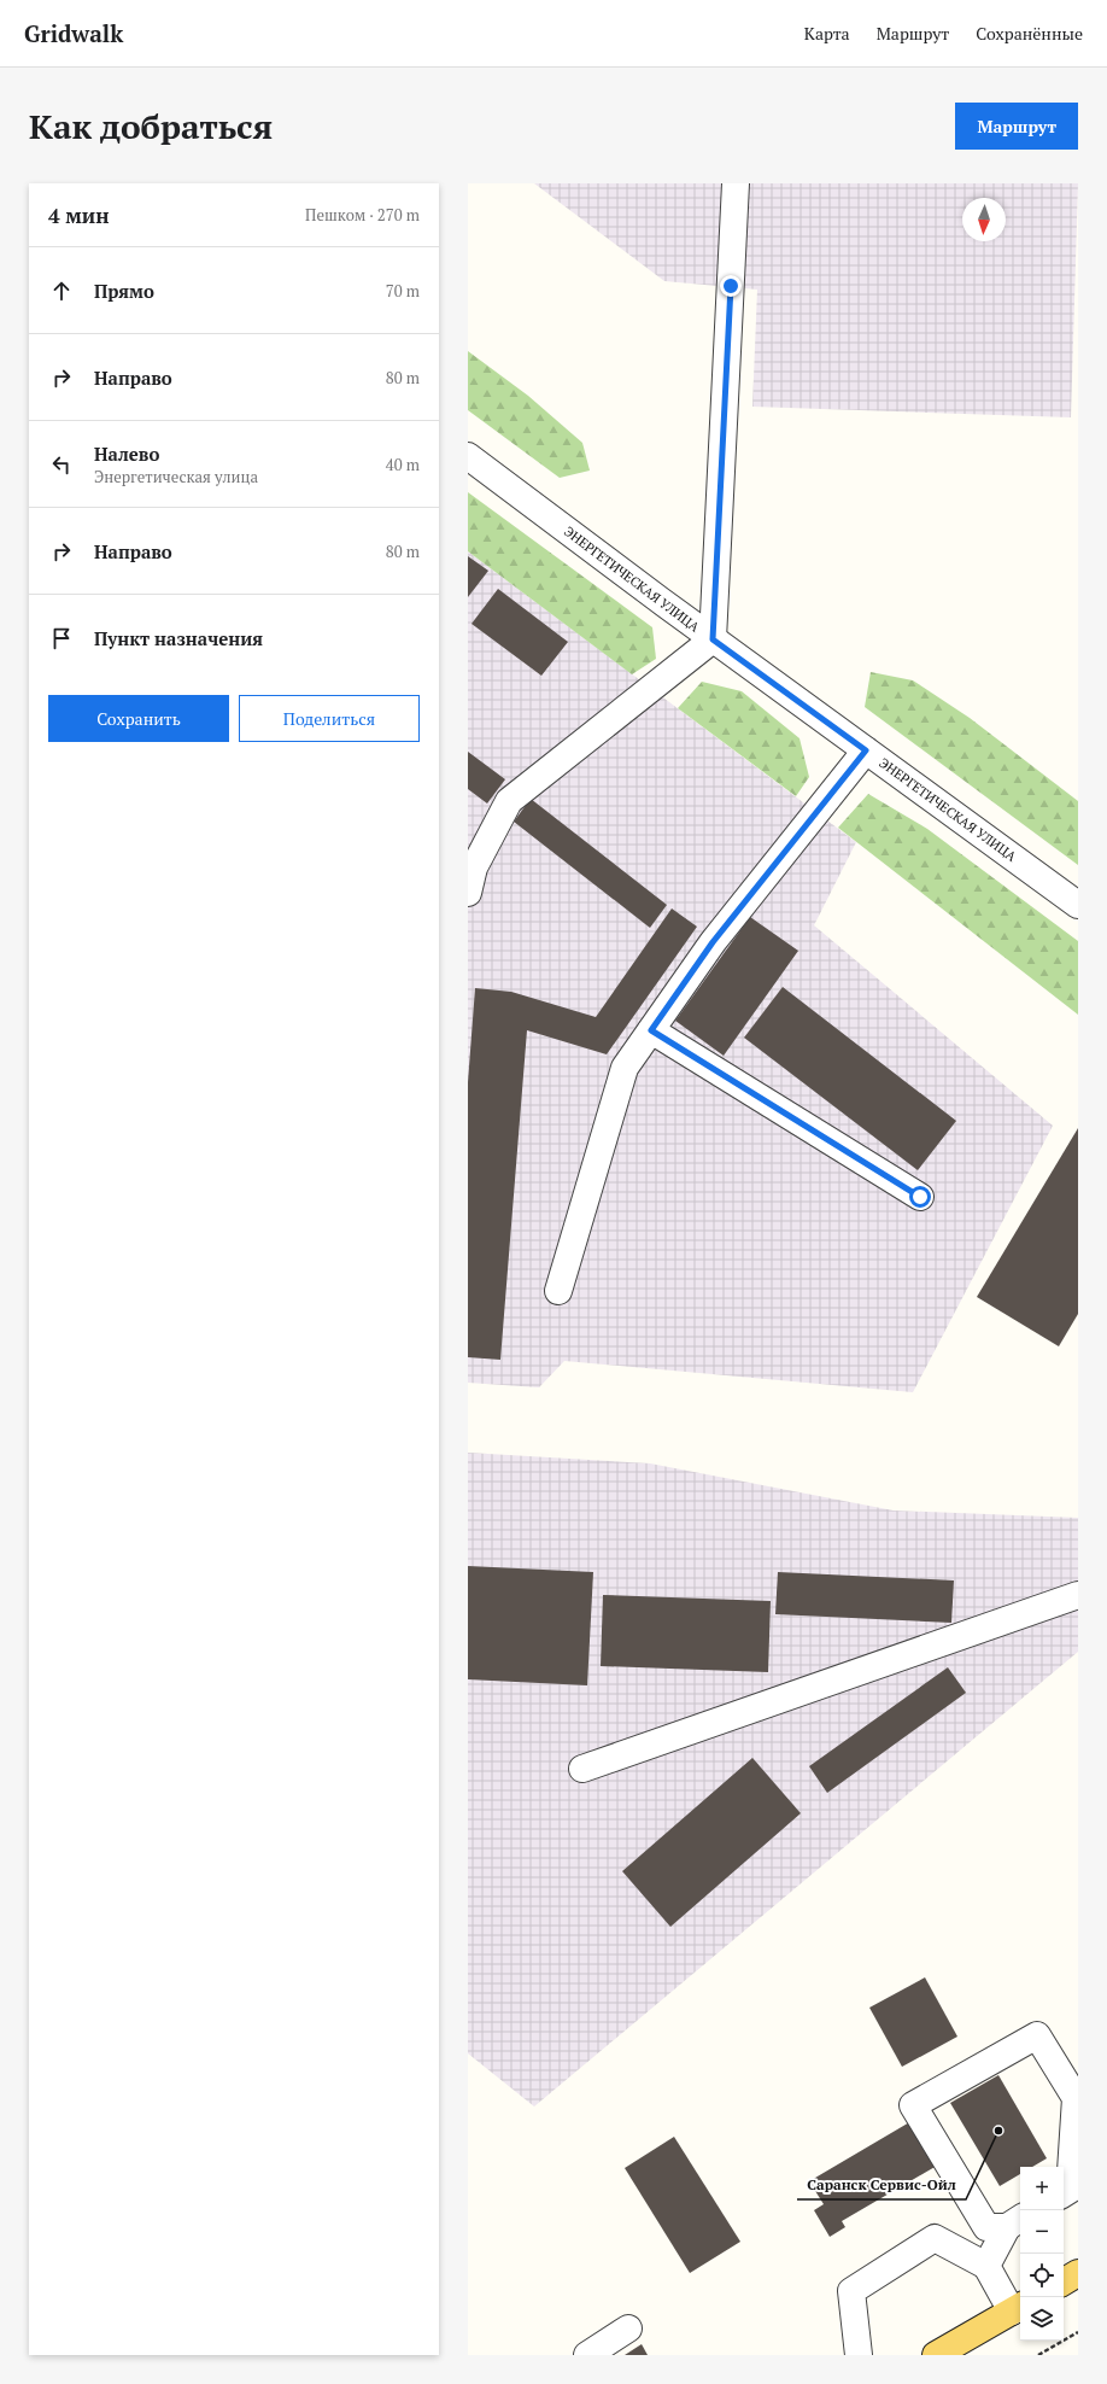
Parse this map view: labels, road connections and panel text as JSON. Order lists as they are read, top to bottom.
{
  "streets": {
    "street": ["ЭНЕРГЕТИЧЕСКАЯ УЛИЦА"]
  },
  "places": ["Саранск Сервис-Ойл"],
  "north": "bottom",
  "page": {
    "header": "Gridwalk",
    "nav": ["Карта", "Маршрут", "Сохранённые"],
    "buttons": [
      "Маршрут",
      ["Сохранить", "Поделиться"]
    ],
    "title": "Как добраться",
    "heading": ["4 мин", "Пешком · 270 m"],
    "list": [
      ["Прямо", "70 m"],
      ["Направо", "80 m"],
      ["Налево", "Энергетическая улица", "40 m"],
      ["Направо", "80 m"],
      "Пункт назначения"
    ],
    "map_buttons": ["+", "−"]
  }
}
